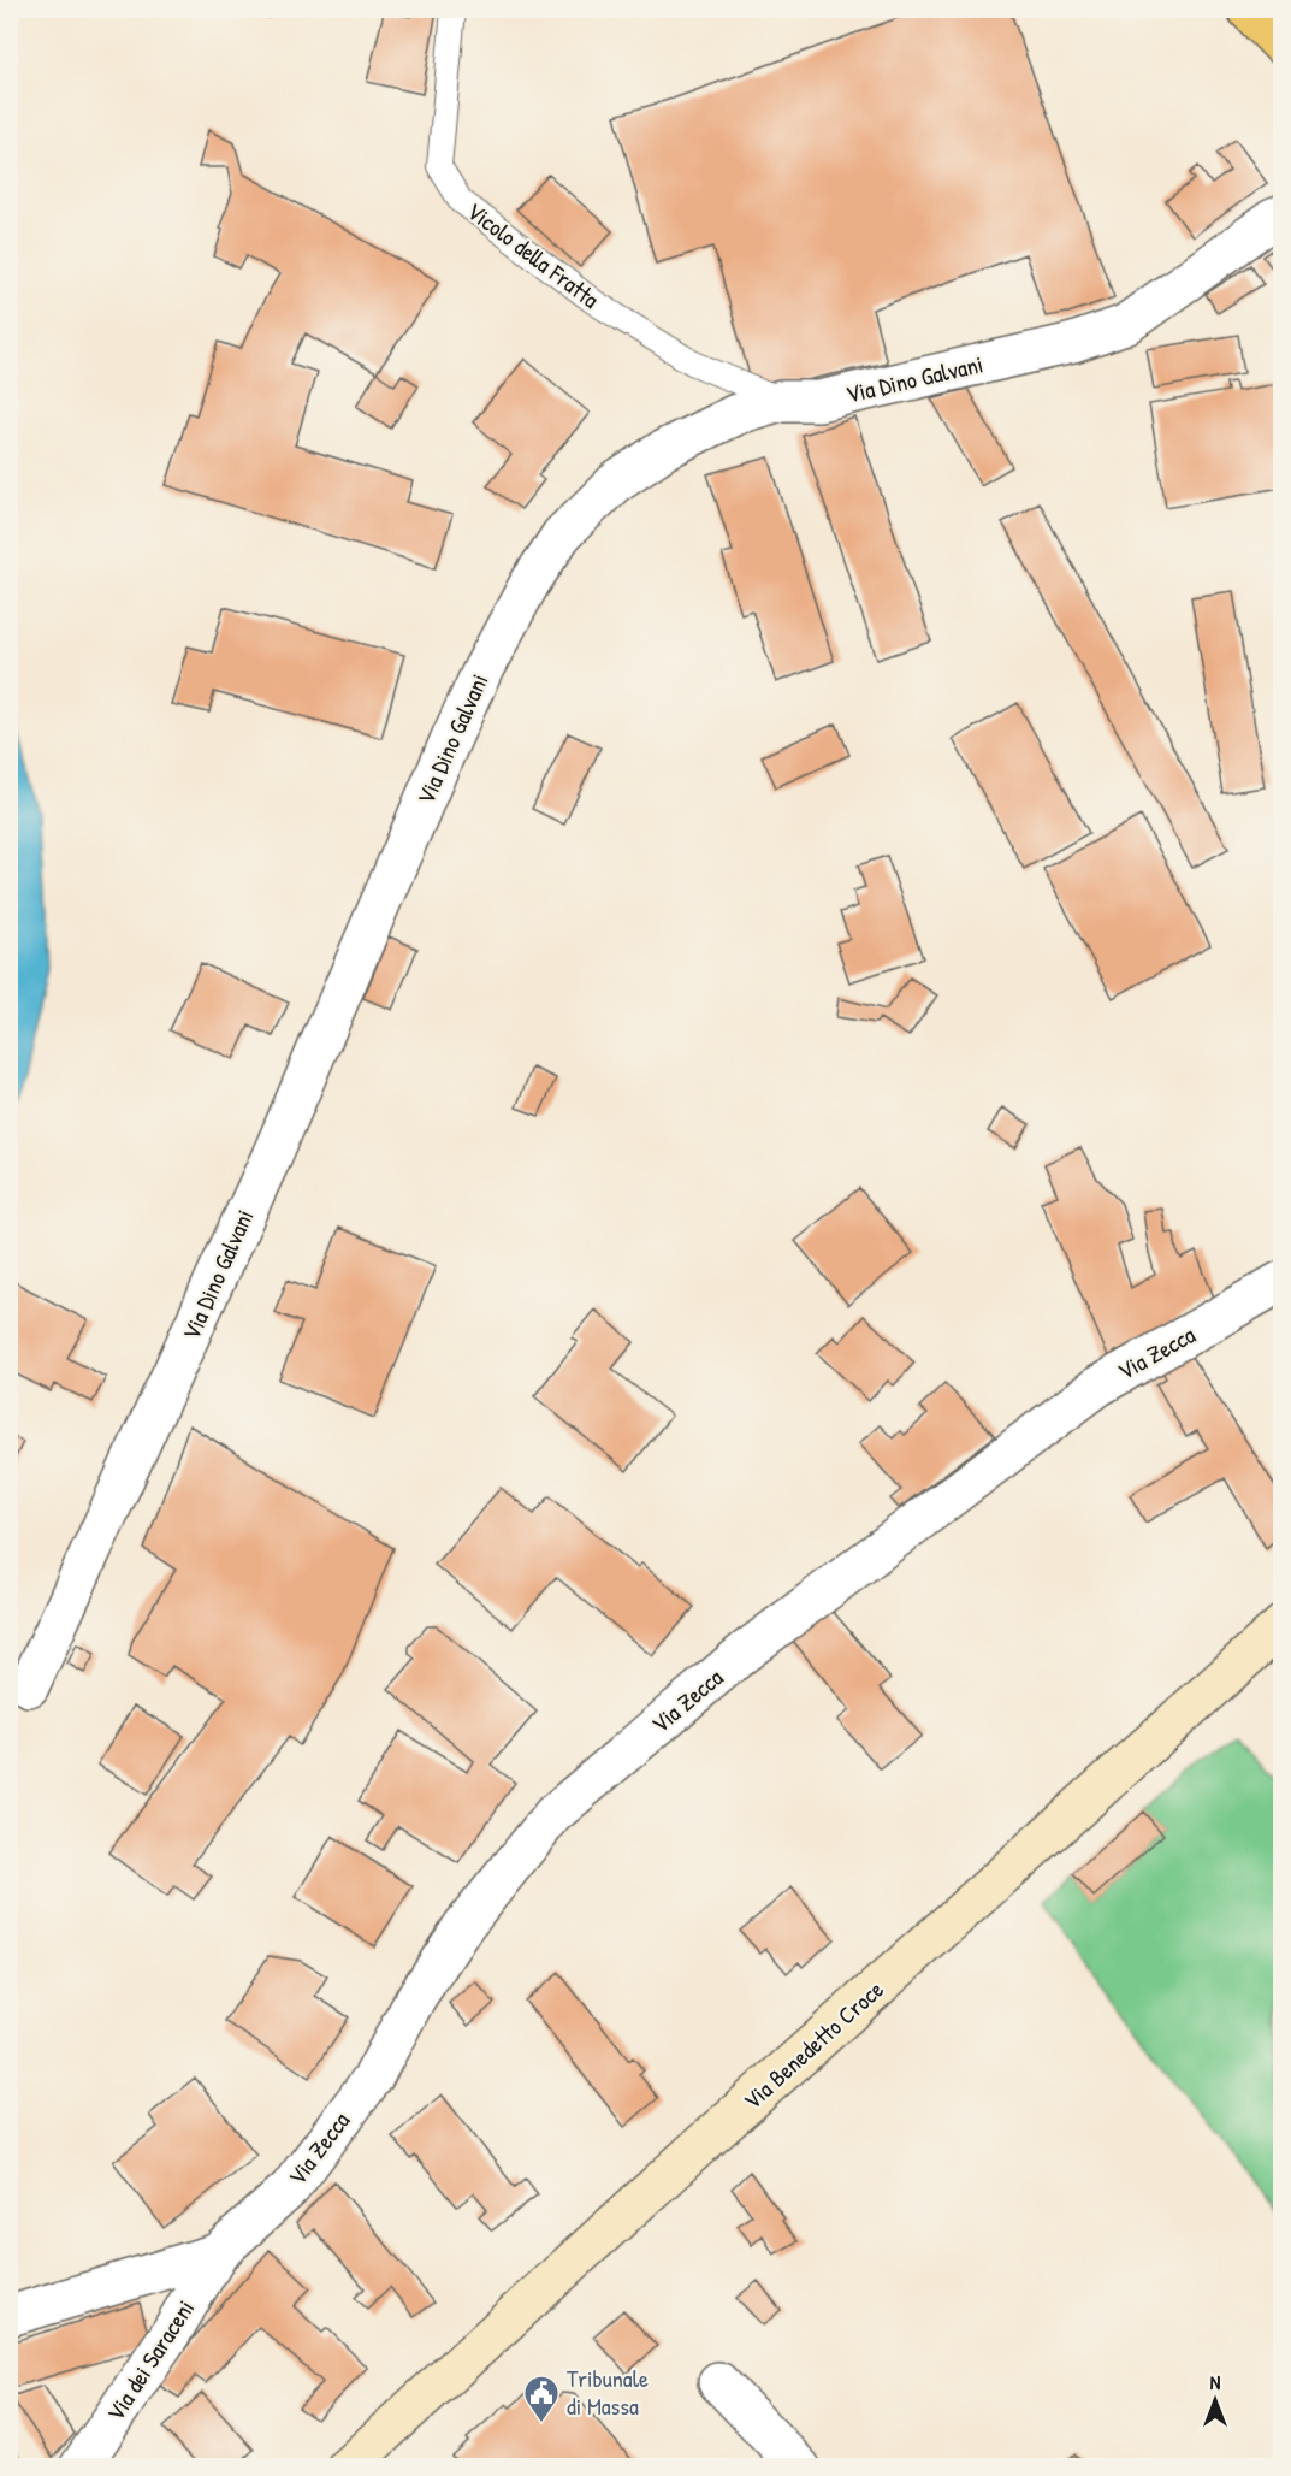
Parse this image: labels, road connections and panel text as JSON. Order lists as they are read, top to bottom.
{
  "streets": {
    "street": [
      "Via Dino Galvani",
      "Via Zecca",
      "Via Benedetto Croce",
      "Via dei Saraceni"
    ],
    "lane": ["Vicolo della Fratta"]
  },
  "crossings": [
    ["Vicolo della Fratta", "Via Dino Galvani"],
    ["Via Zecca", "Via dei Saraceni"]
  ],
  "places": {
    "public building": ["Tribunale di Massa"]
  },
  "north": "top"
}
